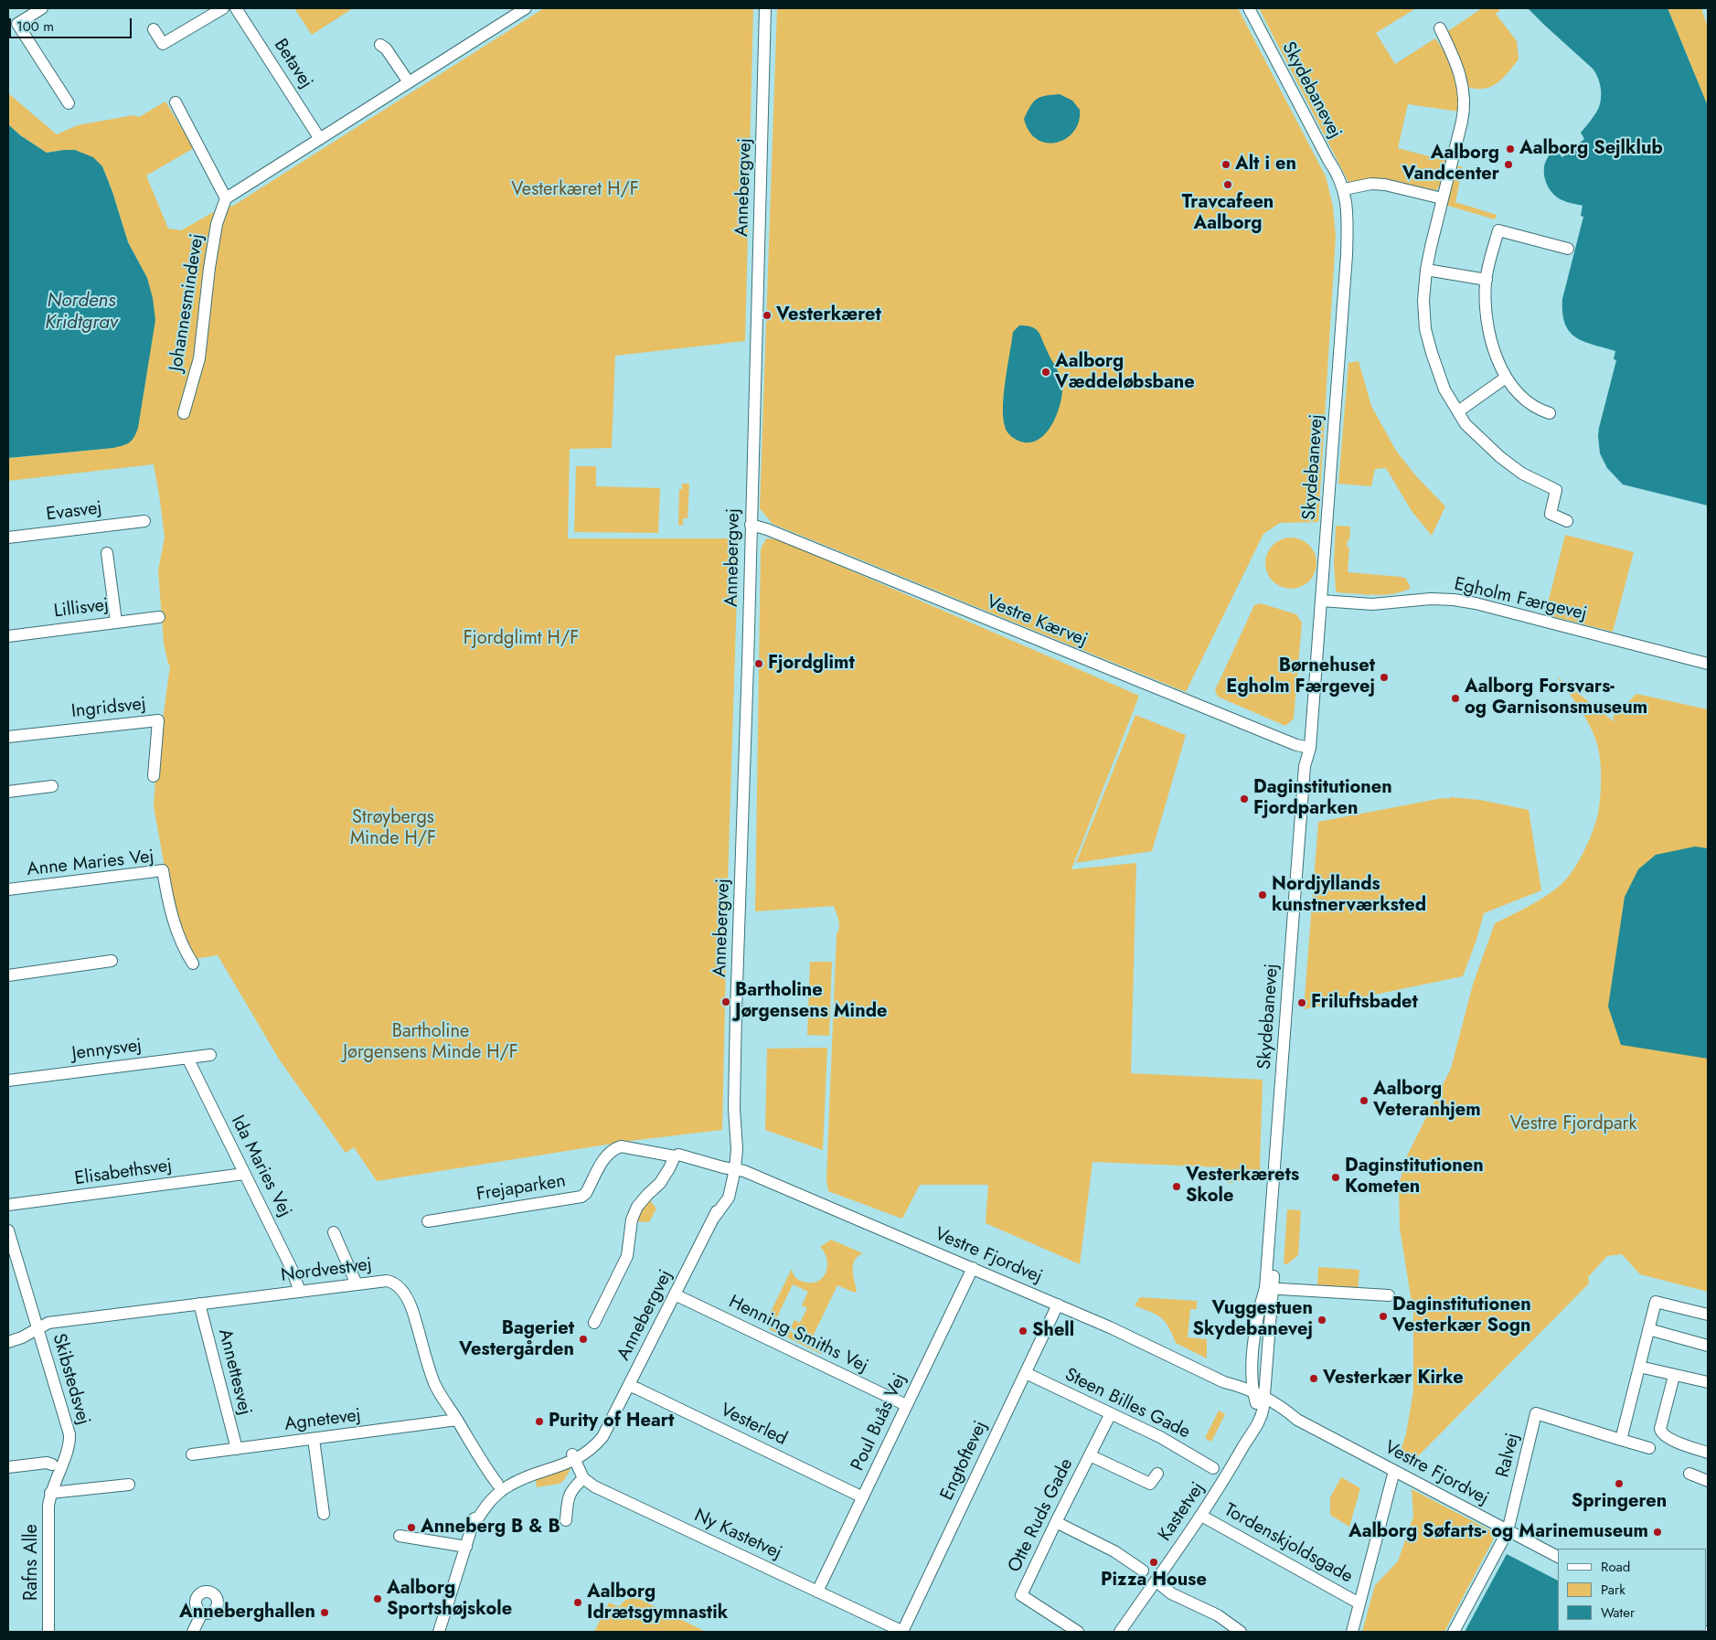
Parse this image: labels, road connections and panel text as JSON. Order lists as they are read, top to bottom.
{
  "streets": {
    "street": [
      "Betavej",
      "Skydebanevej",
      "Annebergvej",
      "Johannesmindevej",
      "Evasvej",
      "Egholm Færgevej",
      "Lillisvej",
      "Vestre Kærvej",
      "Ingridsvej",
      "Anne Maries Vej",
      "Jennysvej",
      "Ida Maries Vej",
      "Elisabethsvej",
      "Frejaparken",
      "Vestre Fjordvej",
      "Nordvestvej",
      "Henning Smiths Vej",
      "Annettesvej",
      "Skibstedsvej",
      "Steen Billes Gade",
      "Agnetevej",
      "Poul Buås Vej",
      "Vesterled",
      "Ralvej",
      "Engtoftevej",
      "Kastetvej",
      "Otte Ruds Gade",
      "Ny Kastetvej",
      "Tordenskjoldsgade",
      "Rafns Alle"
    ]
  },
  "crossings": [
    ["Skydebanevej", "Egholm Færgevej"],
    ["Skydebanevej", "Vestre Kærvej"],
    ["Skydebanevej", "Vestre Fjordvej"],
    ["Skydebanevej", "Kastetvej"],
    ["Annebergvej", "Vestre Kærvej"],
    ["Annebergvej", "Frejaparken"],
    ["Annebergvej", "Vestre Fjordvej"],
    ["Annebergvej", "Nordvestvej"],
    ["Annebergvej", "Henning Smiths Vej"],
    ["Annebergvej", "Vesterled"],
    ["Jennysvej", "Ida Maries Vej"],
    ["Ida Maries Vej", "Elisabethsvej"],
    ["Ida Maries Vej", "Nordvestvej"],
    ["Frejaparken", "Vestre Fjordvej"],
    ["Vestre Fjordvej", "Poul Buås Vej"],
    ["Vestre Fjordvej", "Ralvej"],
    ["Vestre Fjordvej", "Engtoftevej"],
    ["Vestre Fjordvej", "Kastetvej"],
    ["Nordvestvej", "Annettesvej"],
    ["Nordvestvej", "Skibstedsvej"],
    ["Nordvestvej", "Agnetevej"],
    ["Henning Smiths Vej", "Poul Buås Vej"],
    ["Annettesvej", "Agnetevej"],
    ["Skibstedsvej", "Rafns Alle"],
    ["Steen Billes Gade", "Engtoftevej"],
    ["Steen Billes Gade", "Otte Ruds Gade"],
    ["Poul Buås Vej", "Vesterled"],
    ["Poul Buås Vej", "Ny Kastetvej"],
    ["Engtoftevej", "Ny Kastetvej"],
    ["Kastetvej", "Tordenskjoldsgade"]
  ],
  "water": ["Nordens Kridtgrav"],
  "parks": [
    "Vesterkæret H/F",
    "Fjordglimt H/F",
    "Strøybergs Minde H/F",
    "Bartholine Jørgensens Minde H/F",
    "Vestre Fjordpark"
  ],
  "places": [
    "Aalborg Sejlklub",
    "Alt i en",
    "Aalborg Vandcenter",
    "Travcafeen Aalborg",
    "Vesterkæret",
    "Aalborg Væddeløbsbane",
    "Fjordglimt",
    "Børnehuset Egholm Færgevej",
    "Aalborg Forsvars- og Garnisonsmuseum",
    "Daginstitutionen Fjordparken",
    "Nordjyllands kunstnerværksted",
    "Bartholine Jørgensens Minde",
    "Friluftsbadet",
    "Aalborg Veteranhjem",
    "Daginstitutionen Kometen",
    "Vesterkærets Skole",
    "Daginstitutionen Vesterkær Sogn",
    "Vuggestuen Skydebanevej",
    "Shell",
    "Bageriet Vestergården",
    "Vesterkær Kirke",
    "Purity of Heart",
    "Springeren",
    "Anneberg B & B",
    "Aalborg Søfarts- og Marinemuseum",
    "Pizza House",
    "Aalborg Sportshøjskole",
    "Aalborg Idrætsgymnastik",
    "Anneberghallen"
  ],
  "legend": ["Road", "Park", "Water"],
  "scale_bar": "100 m"
}
